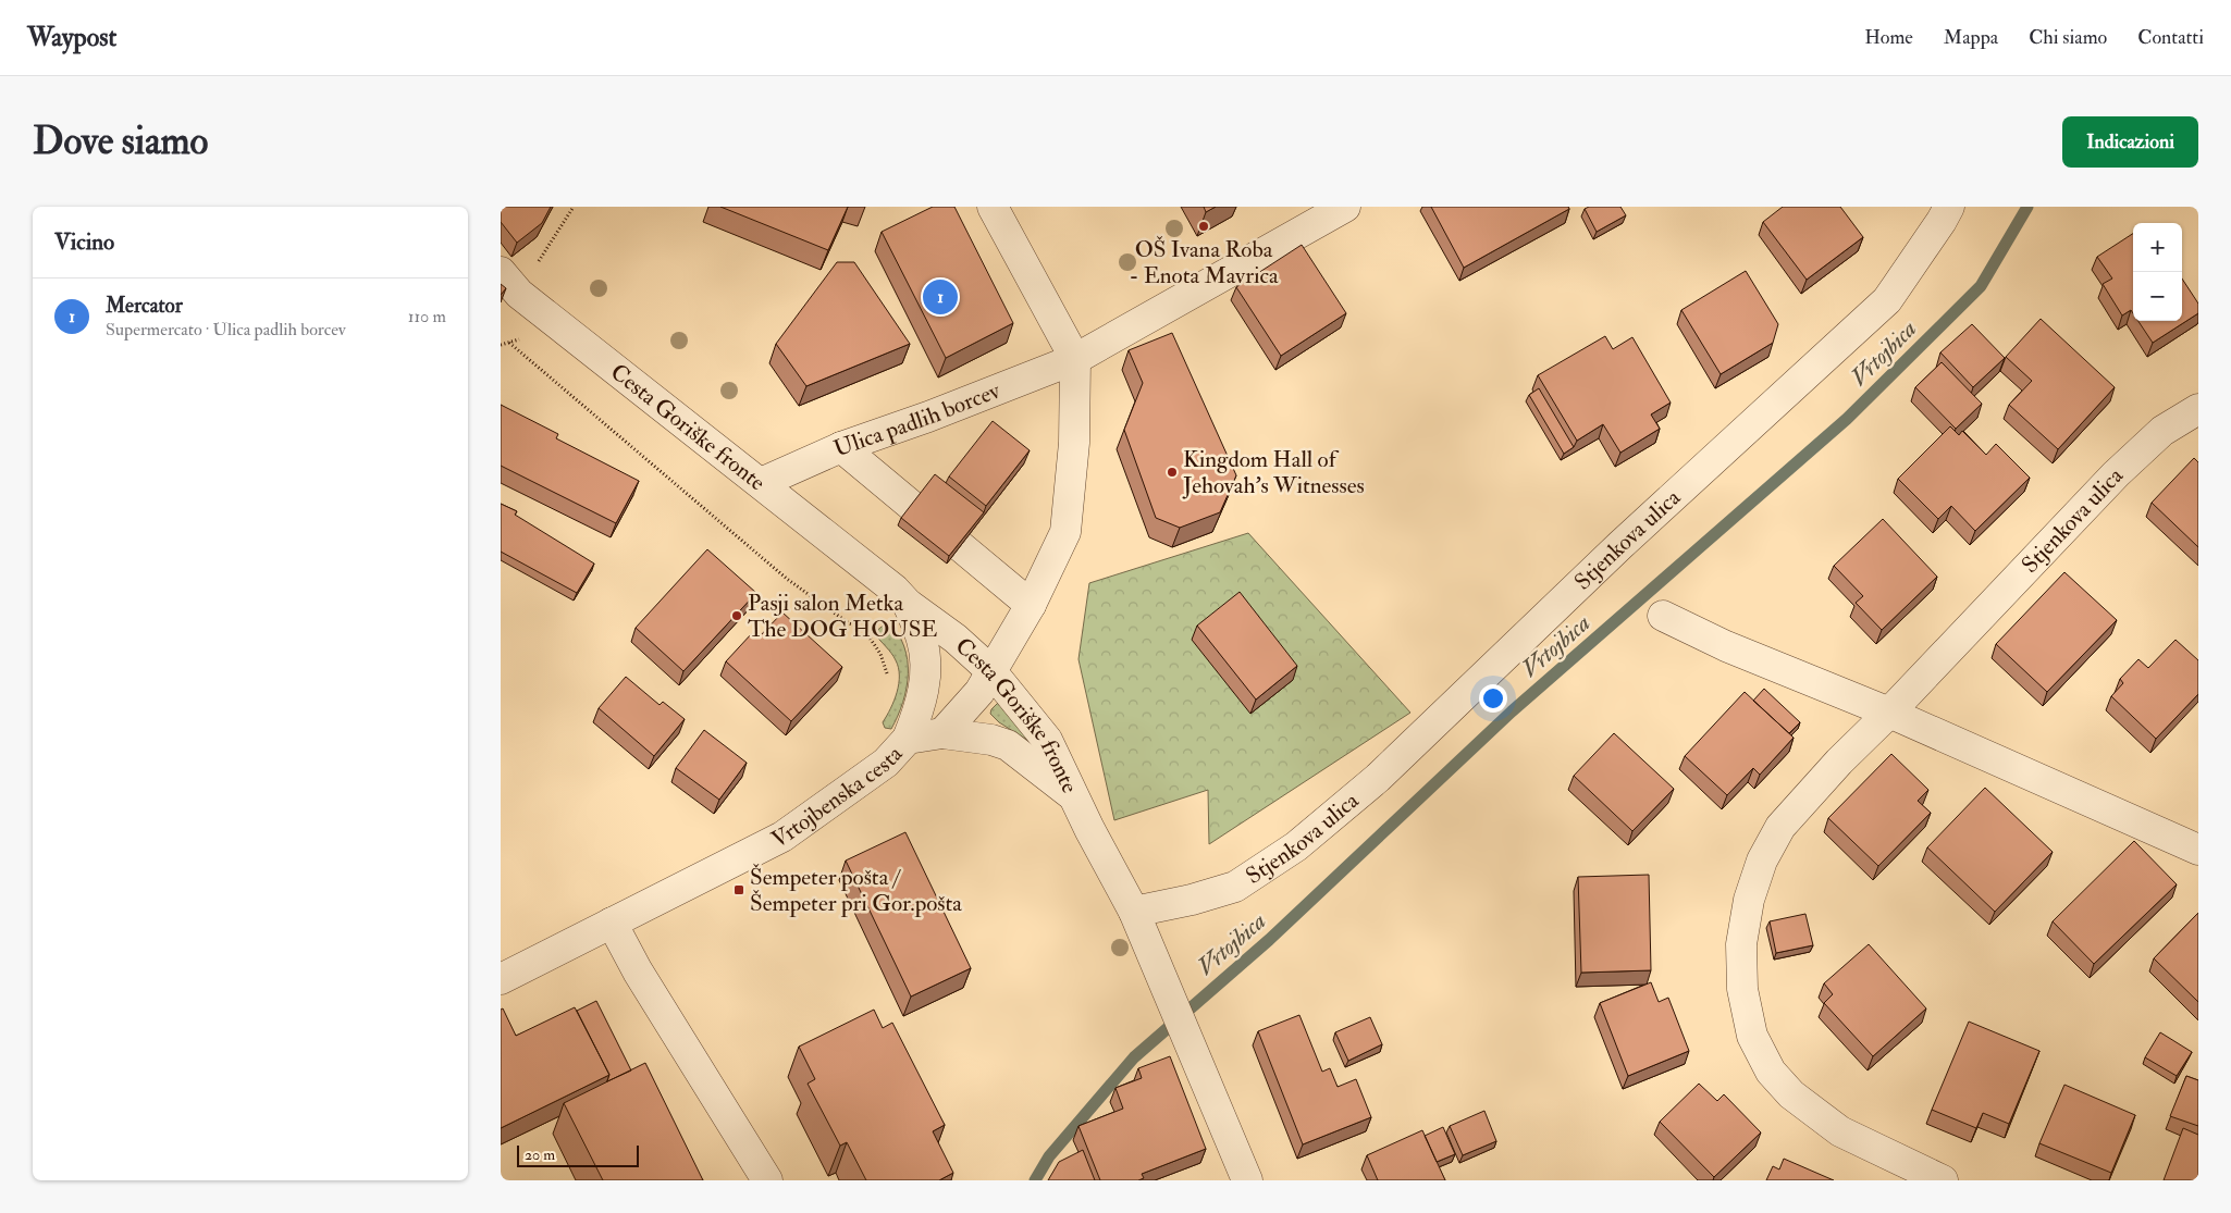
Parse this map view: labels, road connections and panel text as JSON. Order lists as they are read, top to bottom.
{
  "streets": {
    "street": [
      "Ulica padlih borcev",
      "Cesta Goriške fronte",
      "Stjenkova ulica",
      "Vrtojbenska cesta"
    ]
  },
  "crossings": [
    ["Ulica padlih borcev", "Cesta Goriške fronte"],
    ["Cesta Goriške fronte", "Stjenkova ulica"],
    ["Cesta Goriške fronte", "Vrtojbenska cesta"]
  ],
  "water": ["Vrtojbica"],
  "places": {
    "other": ["OŠ Ivana Roba - Enota Mavrica", "Kingdom Hall of Jehovah’s Witnesses", "Pasji salon Metka The DOG HOUSE"],
    "transit": ["Šempeter pošta / Šempeter pri Gor.pošta"]
  },
  "scale_bar": "20 m",
  "page": {
    "header": "Waypost",
    "nav": [
      "Home",
      "Mappa",
      "Chi siamo",
      "Contatti"
    ],
    "buttons": "Indicazioni",
    "title": "Dove siamo",
    "heading": "Vicino",
    "map_buttons": ["+", "−"],
    "list": [
      {
        "mark": "1",
        "name": "Mercator",
        "note": "Supermercato · Ulica padlih borcev",
        "value": "110 m"
      }
    ],
    "pins": "1",
    "scale": "20 m"
  }
}
